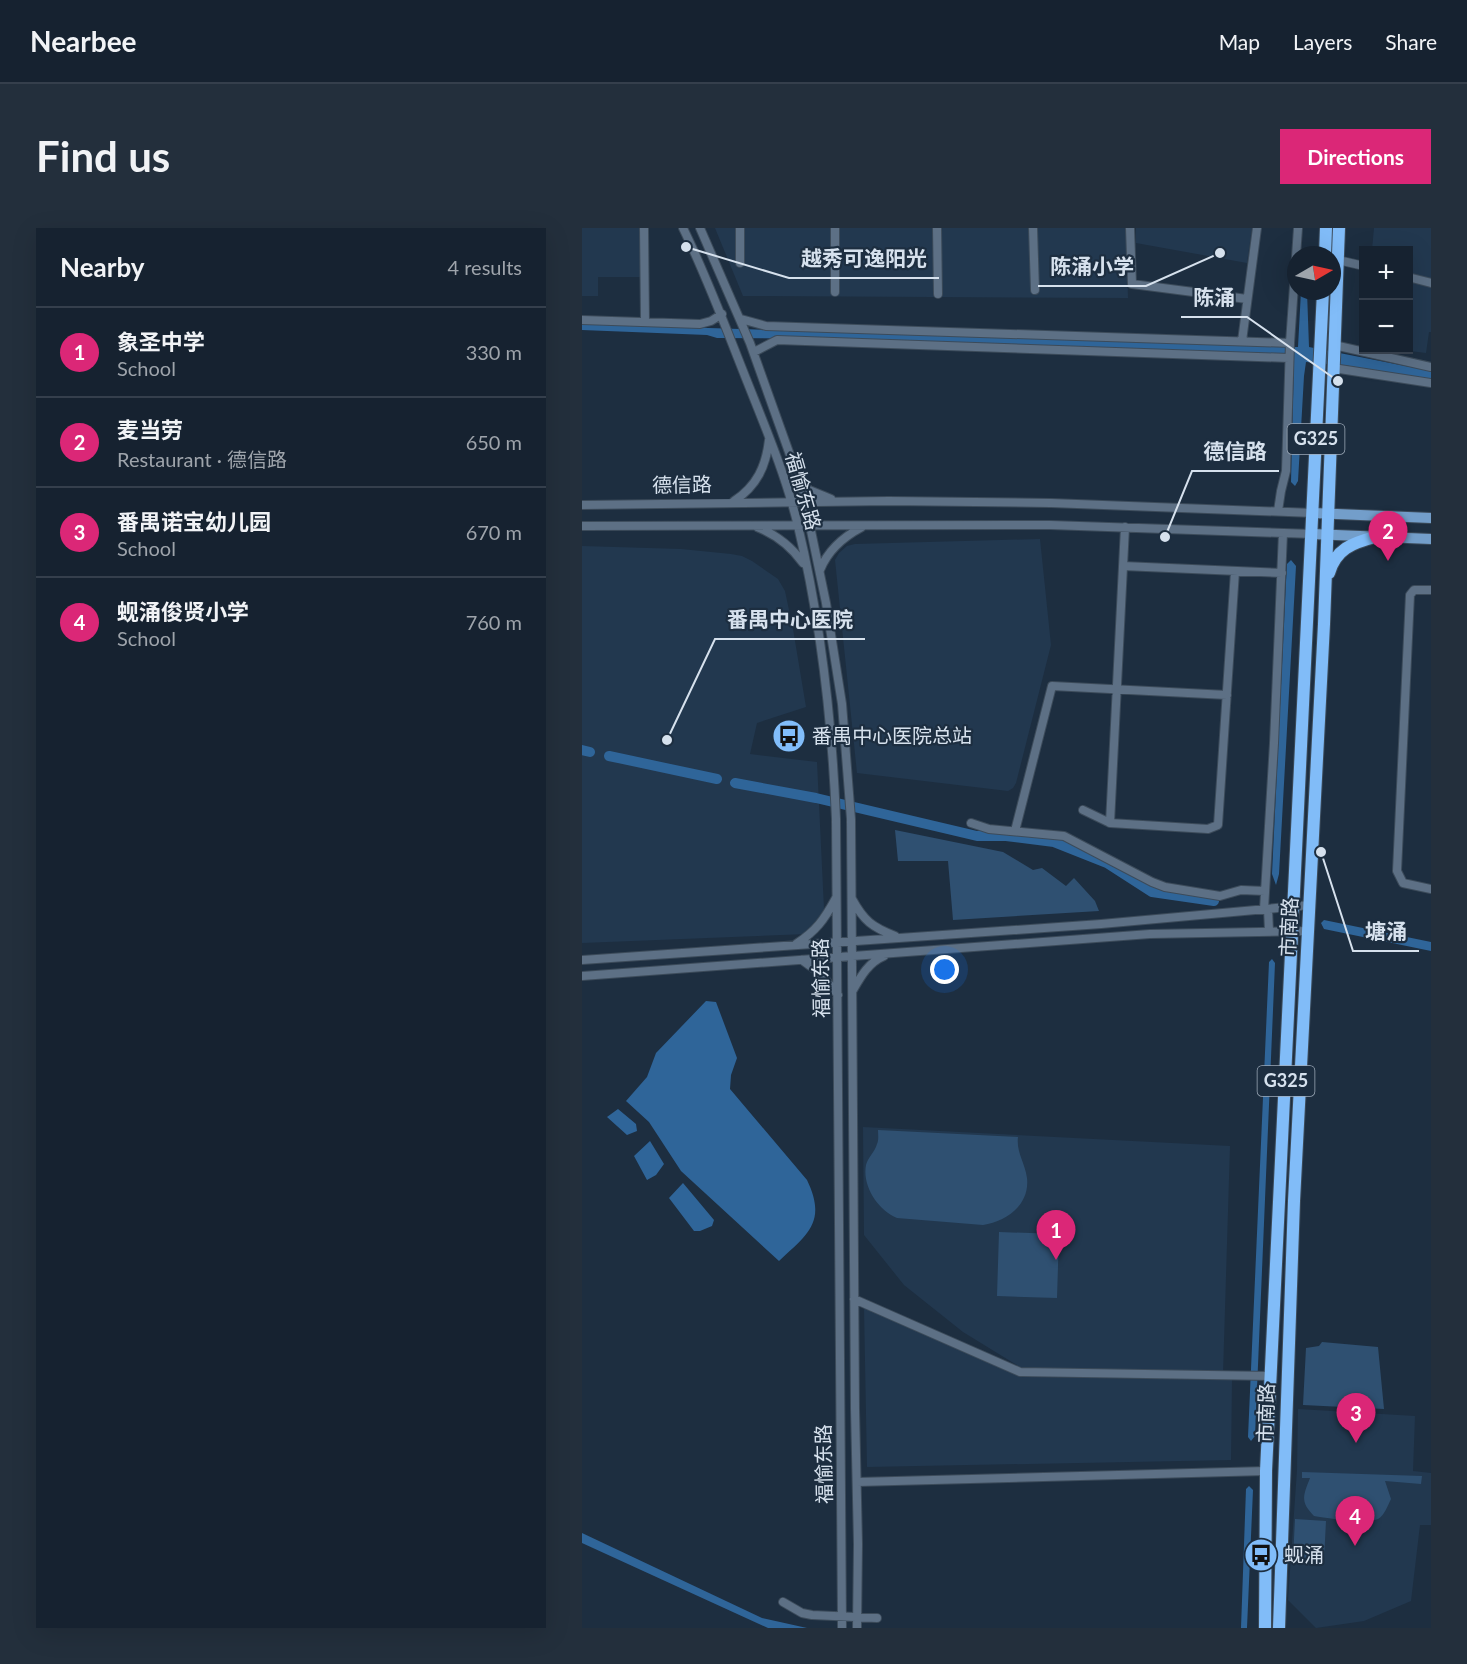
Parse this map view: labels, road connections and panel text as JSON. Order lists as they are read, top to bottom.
{
  "streets": {
    "highway": ["G325", "市南路"],
    "main road": ["德信路"],
    "street": ["福愉东路"]
  },
  "crossings": [
    ["德信路", "福愉东路"],
    ["德信路", "市南路"]
  ],
  "places": {
    "other": [
      "越秀可逸阳光",
      "陈涌小学",
      "陈涌",
      "德信路",
      "番禺中心医院",
      "塘涌"
    ],
    "bus stop": ["番禺中心医院总站", "蚬涌"]
  },
  "north": "right",
  "page": {
    "header": "Nearbee",
    "nav": ["Map", "Layers", "Share"],
    "buttons": "Directions",
    "title": "Find us",
    "heading": ["Nearby", "4 results"],
    "map_buttons": ["+", "−"],
    "list": [
      {
        "mark": "1",
        "name": "象圣中学",
        "note": "School",
        "value": "330 m"
      },
      {
        "mark": "2",
        "name": "麦当劳",
        "note": "Restaurant · 德信路",
        "value": "650 m"
      },
      {
        "mark": "3",
        "name": "番禺诺宝幼儿园",
        "note": "School",
        "value": "670 m"
      },
      {
        "mark": "4",
        "name": "蚬涌俊贤小学",
        "note": "School",
        "value": "760 m"
      }
    ],
    "pins": [
      "2",
      "1",
      "3",
      "4"
    ]
  }
}
